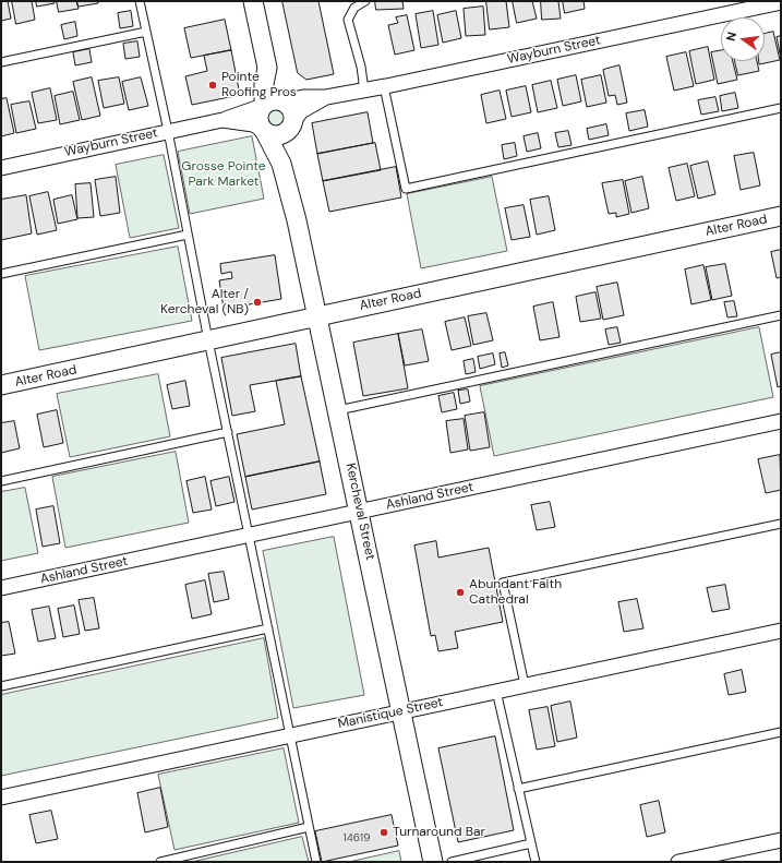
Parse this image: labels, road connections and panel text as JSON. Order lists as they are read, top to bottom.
{
  "streets": {
    "street": [
      "Wayburn Street",
      "Alter Road",
      "Ashland Street",
      "Kercheval Street",
      "Manistique Street"
    ]
  },
  "crossings": [
    ["Wayburn Street", "Kercheval Street"],
    ["Alter Road", "Kercheval Street"],
    ["Ashland Street", "Kercheval Street"],
    ["Kercheval Street", "Manistique Street"]
  ],
  "parks": ["Grosse Pointe Park Market"],
  "places": [
    "Pointe Roofing Pros",
    "Alter / Kercheval (NB)",
    "Abundant Faith Cathedral",
    "Turnaround Bar"
  ],
  "house_numbers": ["14619"],
  "north": "left"
}
